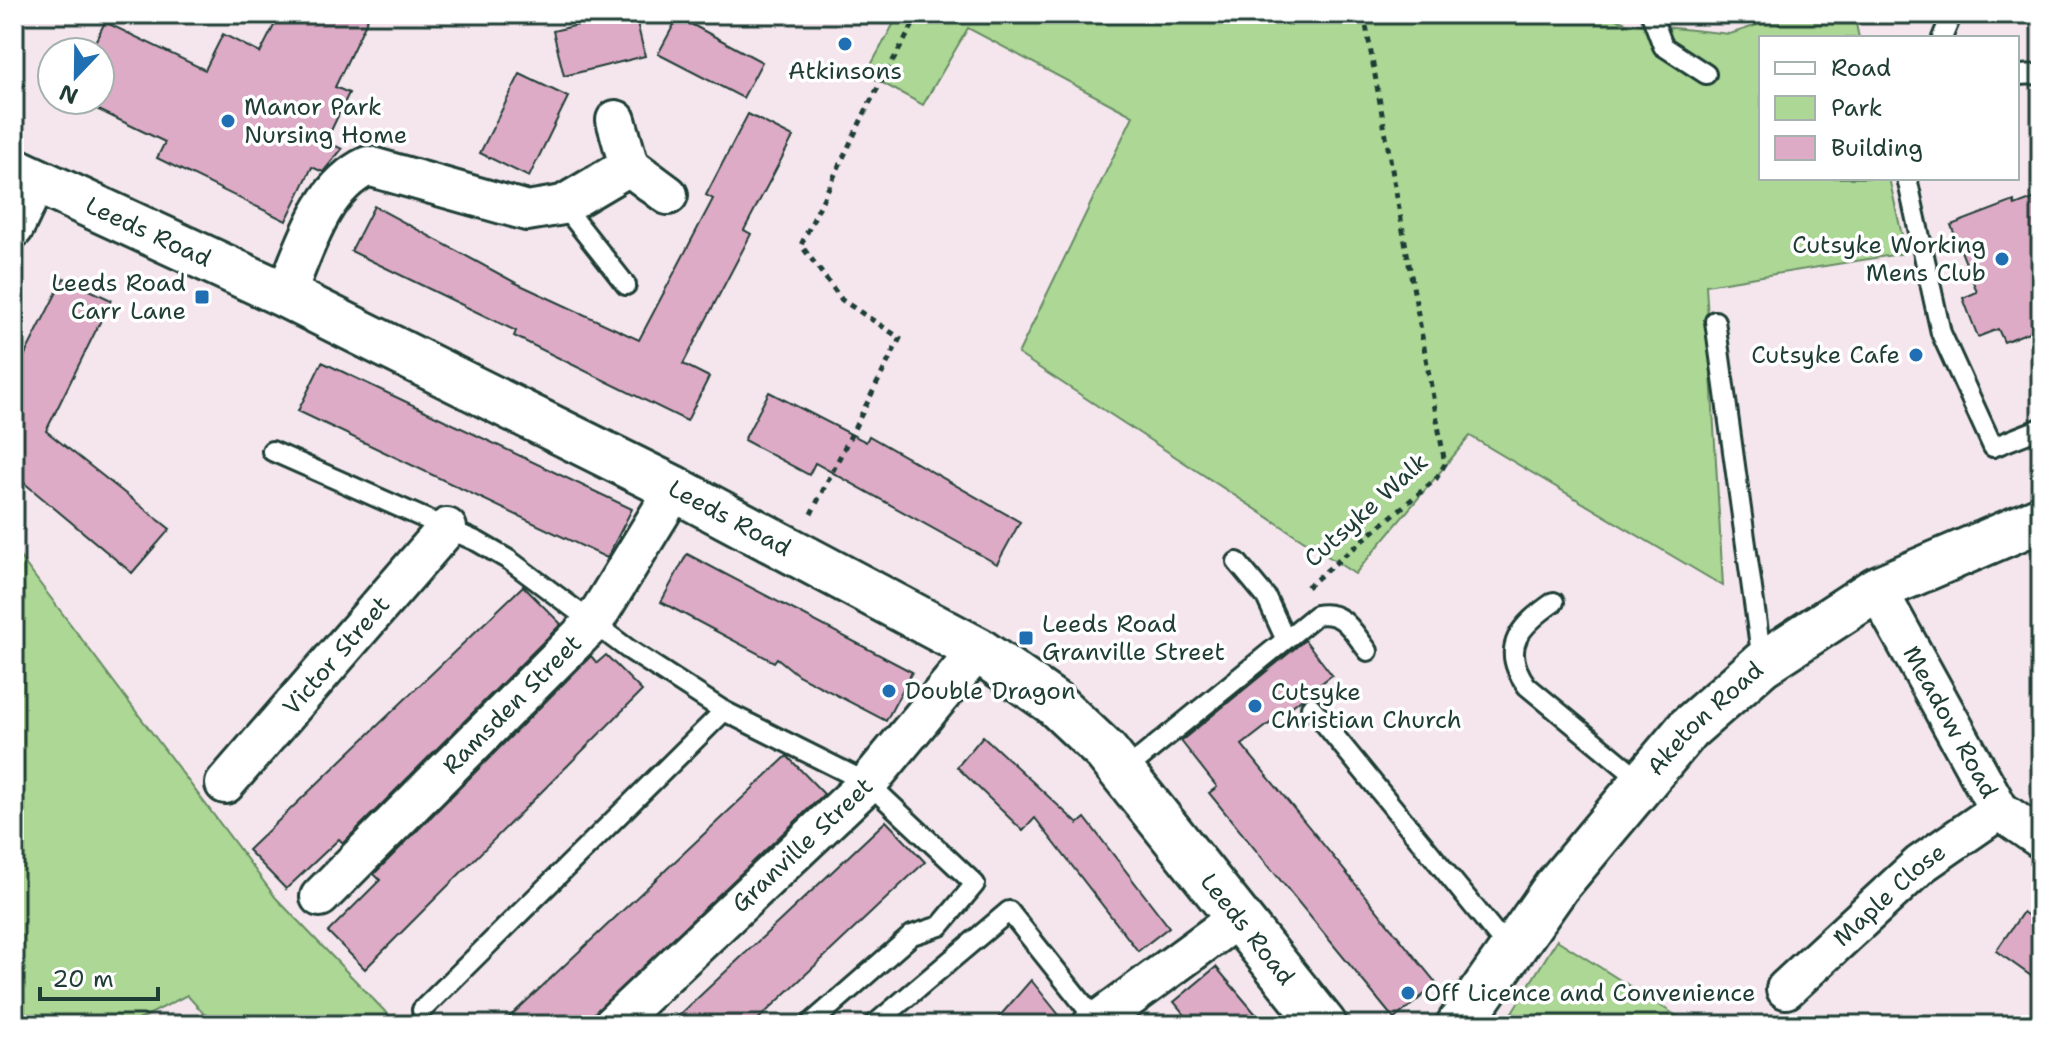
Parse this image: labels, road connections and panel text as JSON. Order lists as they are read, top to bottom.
{
  "streets": {
    "main road": ["Leeds Road", "Aketon Road"],
    "street": [
      "Victor Street",
      "Ramsden Street",
      "Meadow Road",
      "Granville Street",
      "Maple Close"
    ],
    "path": ["Cutsyke Walk"]
  },
  "crossings": [
    ["Leeds Road", "Ramsden Street"],
    ["Leeds Road", "Granville Street"],
    ["Aketon Road", "Meadow Road"],
    ["Meadow Road", "Maple Close"]
  ],
  "places": {
    "other": [
      "Atkinsons",
      "Manor Park Nursing Home",
      "Cutsyke Working Mens Club",
      "Cutsyke Cafe",
      "Double Dragon",
      "Cutsyke Christian Church",
      "Off Licence and Convenience"
    ],
    "transit": ["Leeds Road Carr Lane", "Leeds Road Granville Street"]
  },
  "legend": ["Road", "Park", "Building"],
  "scale_bar": "20 m",
  "north": "bottom"
}
